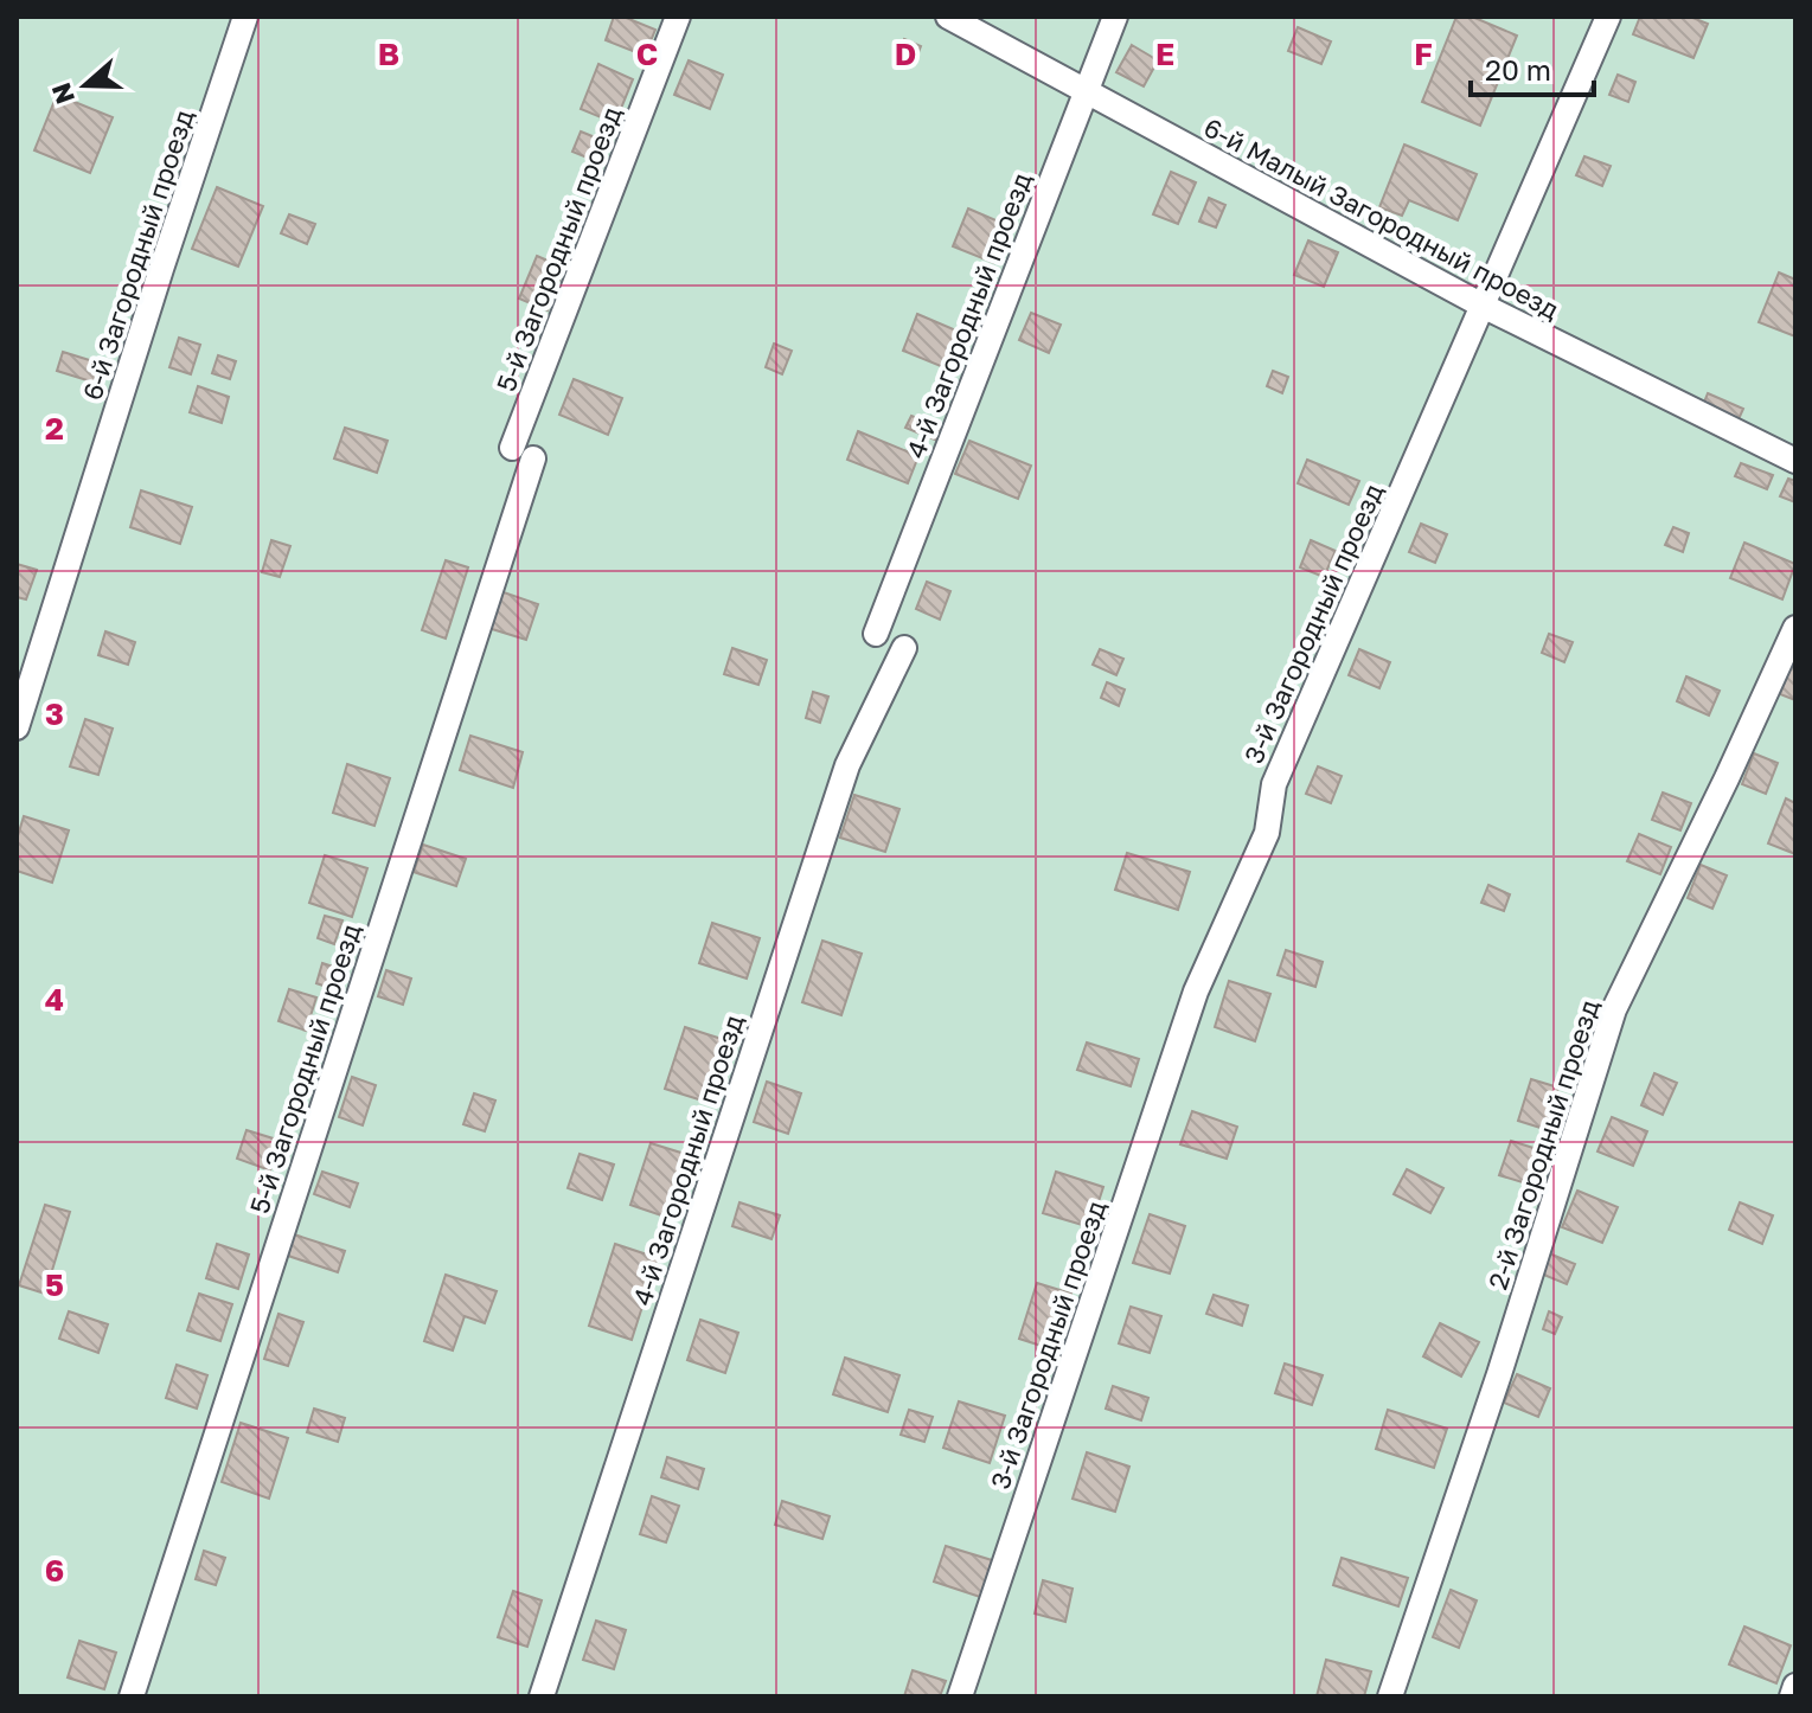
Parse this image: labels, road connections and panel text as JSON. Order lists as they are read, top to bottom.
{
  "streets": {
    "lane": [
      "6-й Малый Загородный проезд",
      "5-й Загородный проезд",
      "6-й Загородный проезд",
      "4-й Загородный проезд",
      "3-й Загородный проезд",
      "2-й Загородный проезд"
    ]
  },
  "crossings": [
    ["6-й Малый Загородный проезд", "4-й Загородный проезд"],
    ["6-й Малый Загородный проезд", "3-й Загородный проезд"]
  ],
  "scale_bar": "20 m",
  "north": "left",
  "grid": {
    "columns": [
      "B",
      "C",
      "D",
      "E",
      "F"
    ],
    "rows": [
      "2",
      "3",
      "4",
      "5",
      "6"
    ]
  }
}
